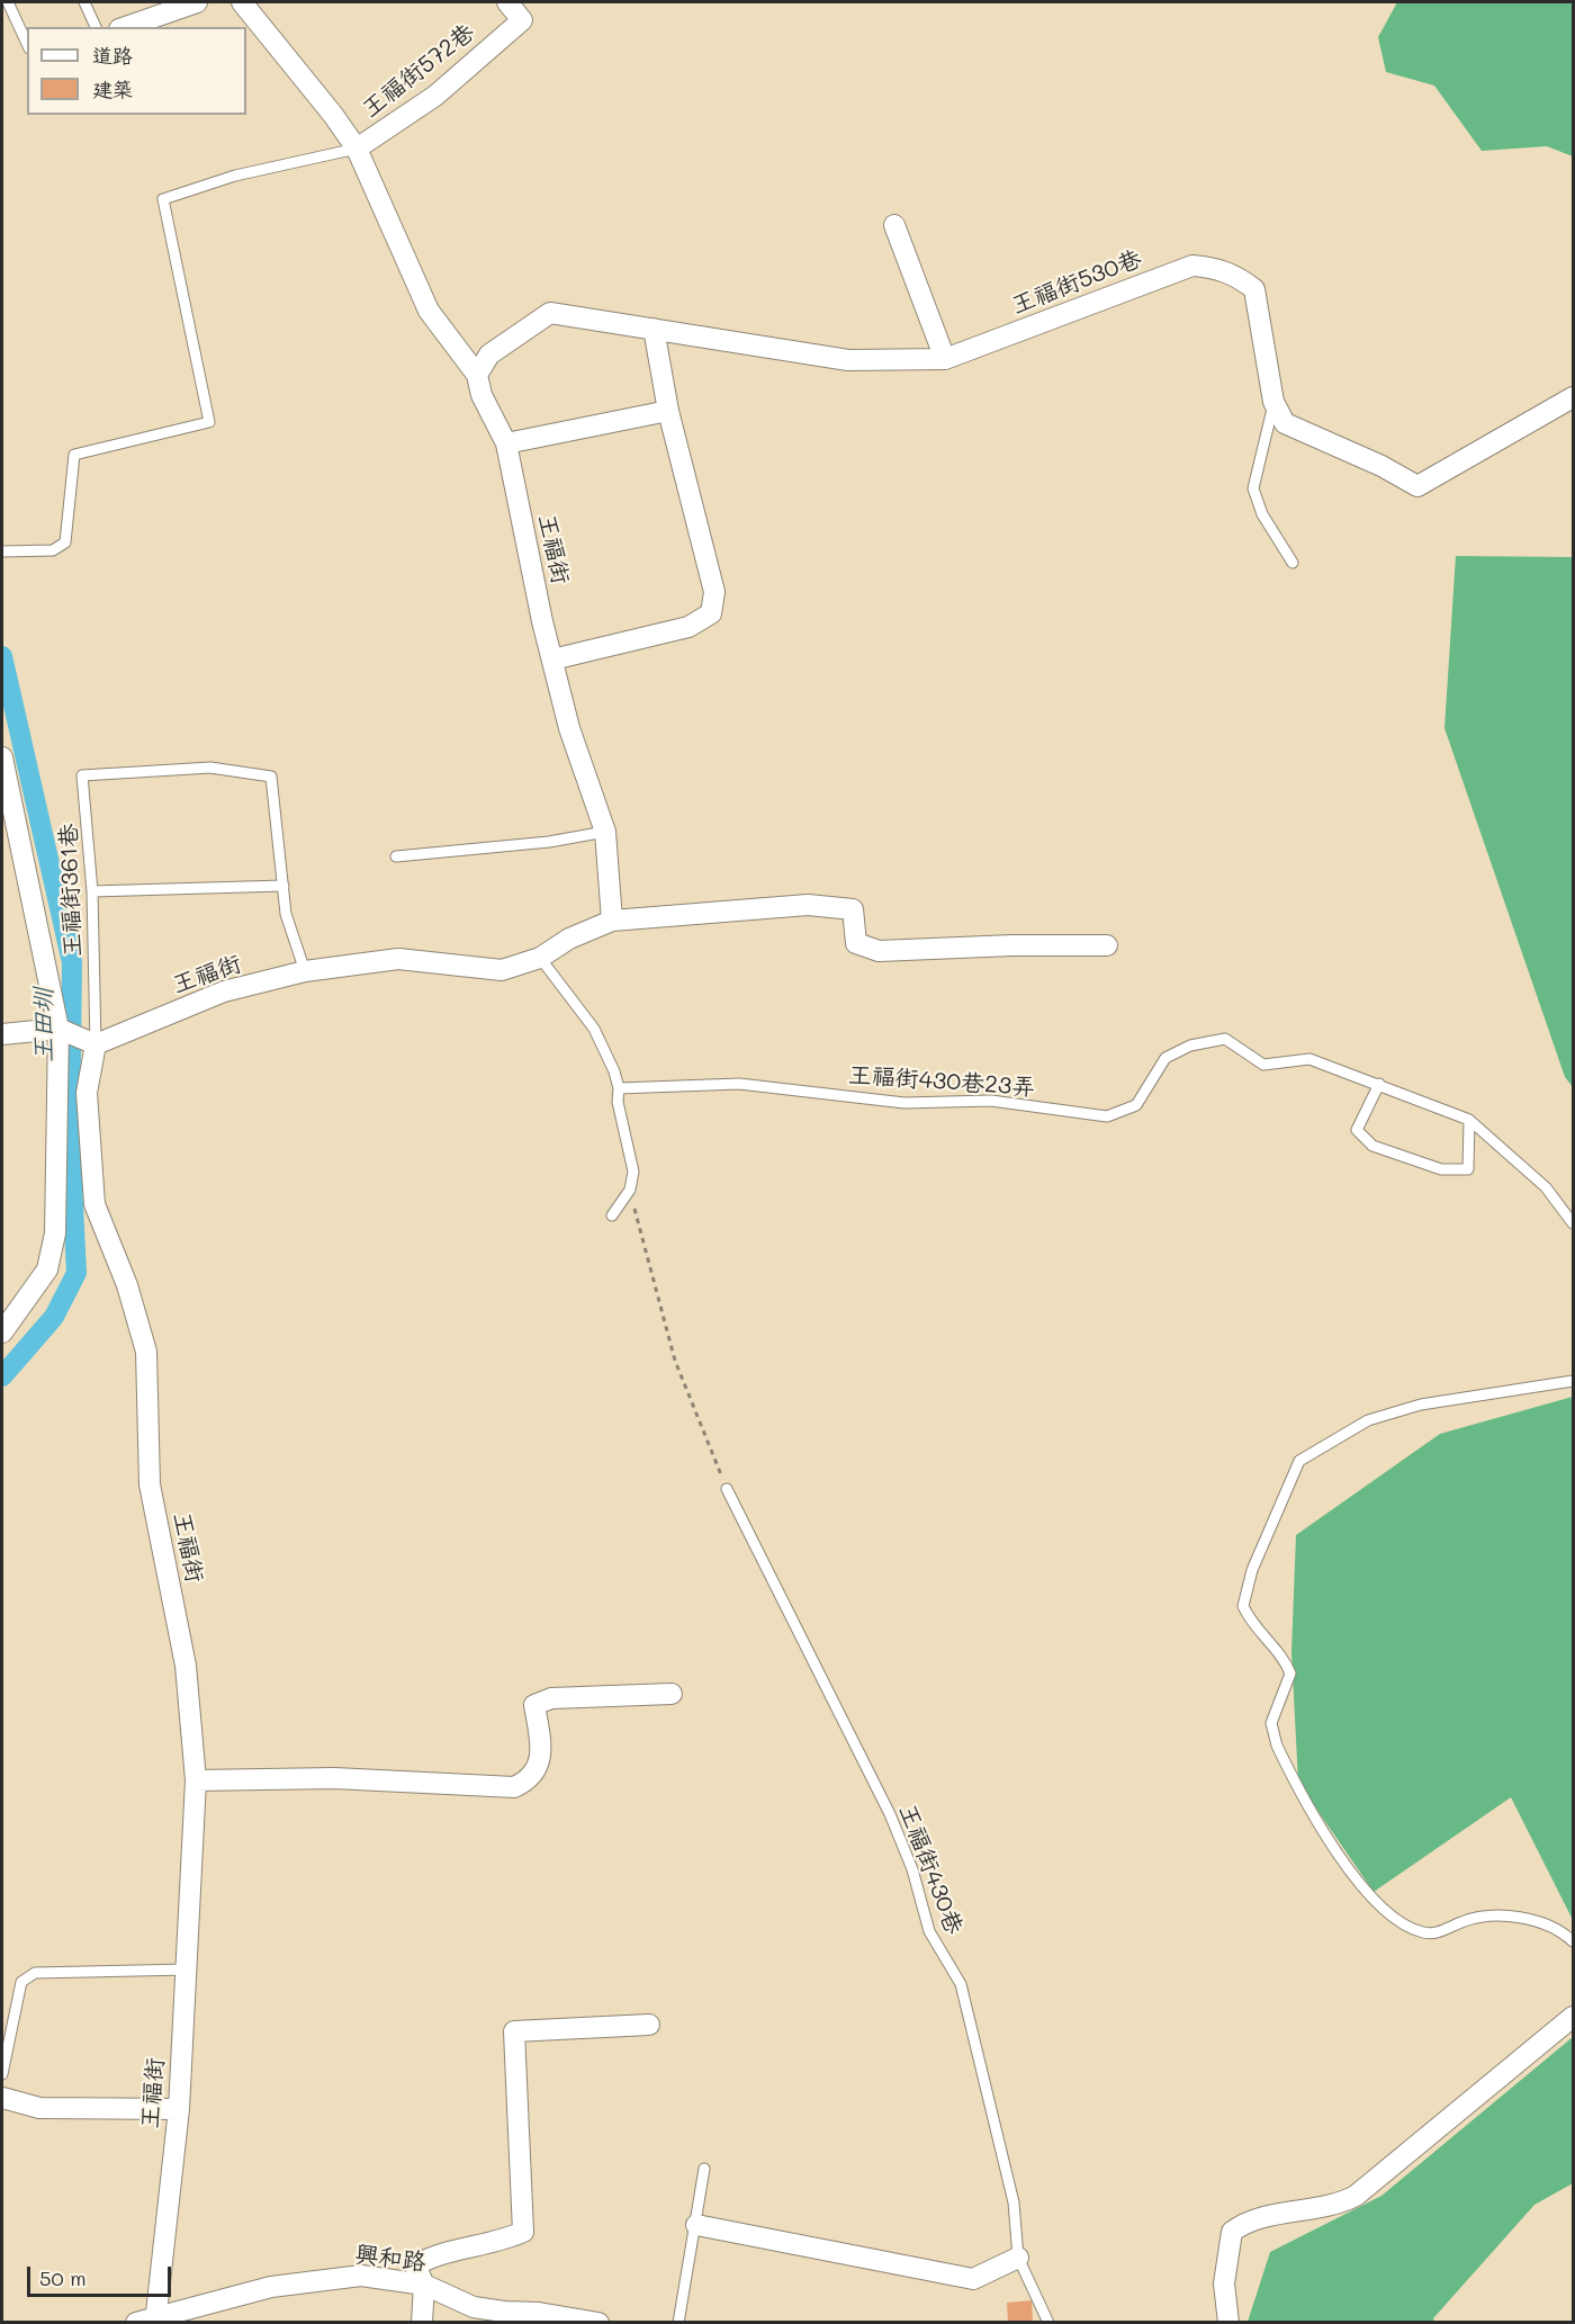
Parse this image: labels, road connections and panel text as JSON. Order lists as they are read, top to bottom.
{
  "streets": {
    "street": [
      "王福街572巷",
      "王福街530巷",
      "王福街",
      "興和路"
    ],
    "lane": ["王福街361巷", "王福街430巷23弄", "王福街430巷"]
  },
  "crossings": [
    ["王福街572巷", "王福街"],
    ["王福街530巷", "王福街"],
    ["王福街", "王福街361巷"],
    ["王福街", "興和路"]
  ],
  "water": ["王田圳"],
  "legend": ["道路", "建築"],
  "scale_bar": "50 m"
}
